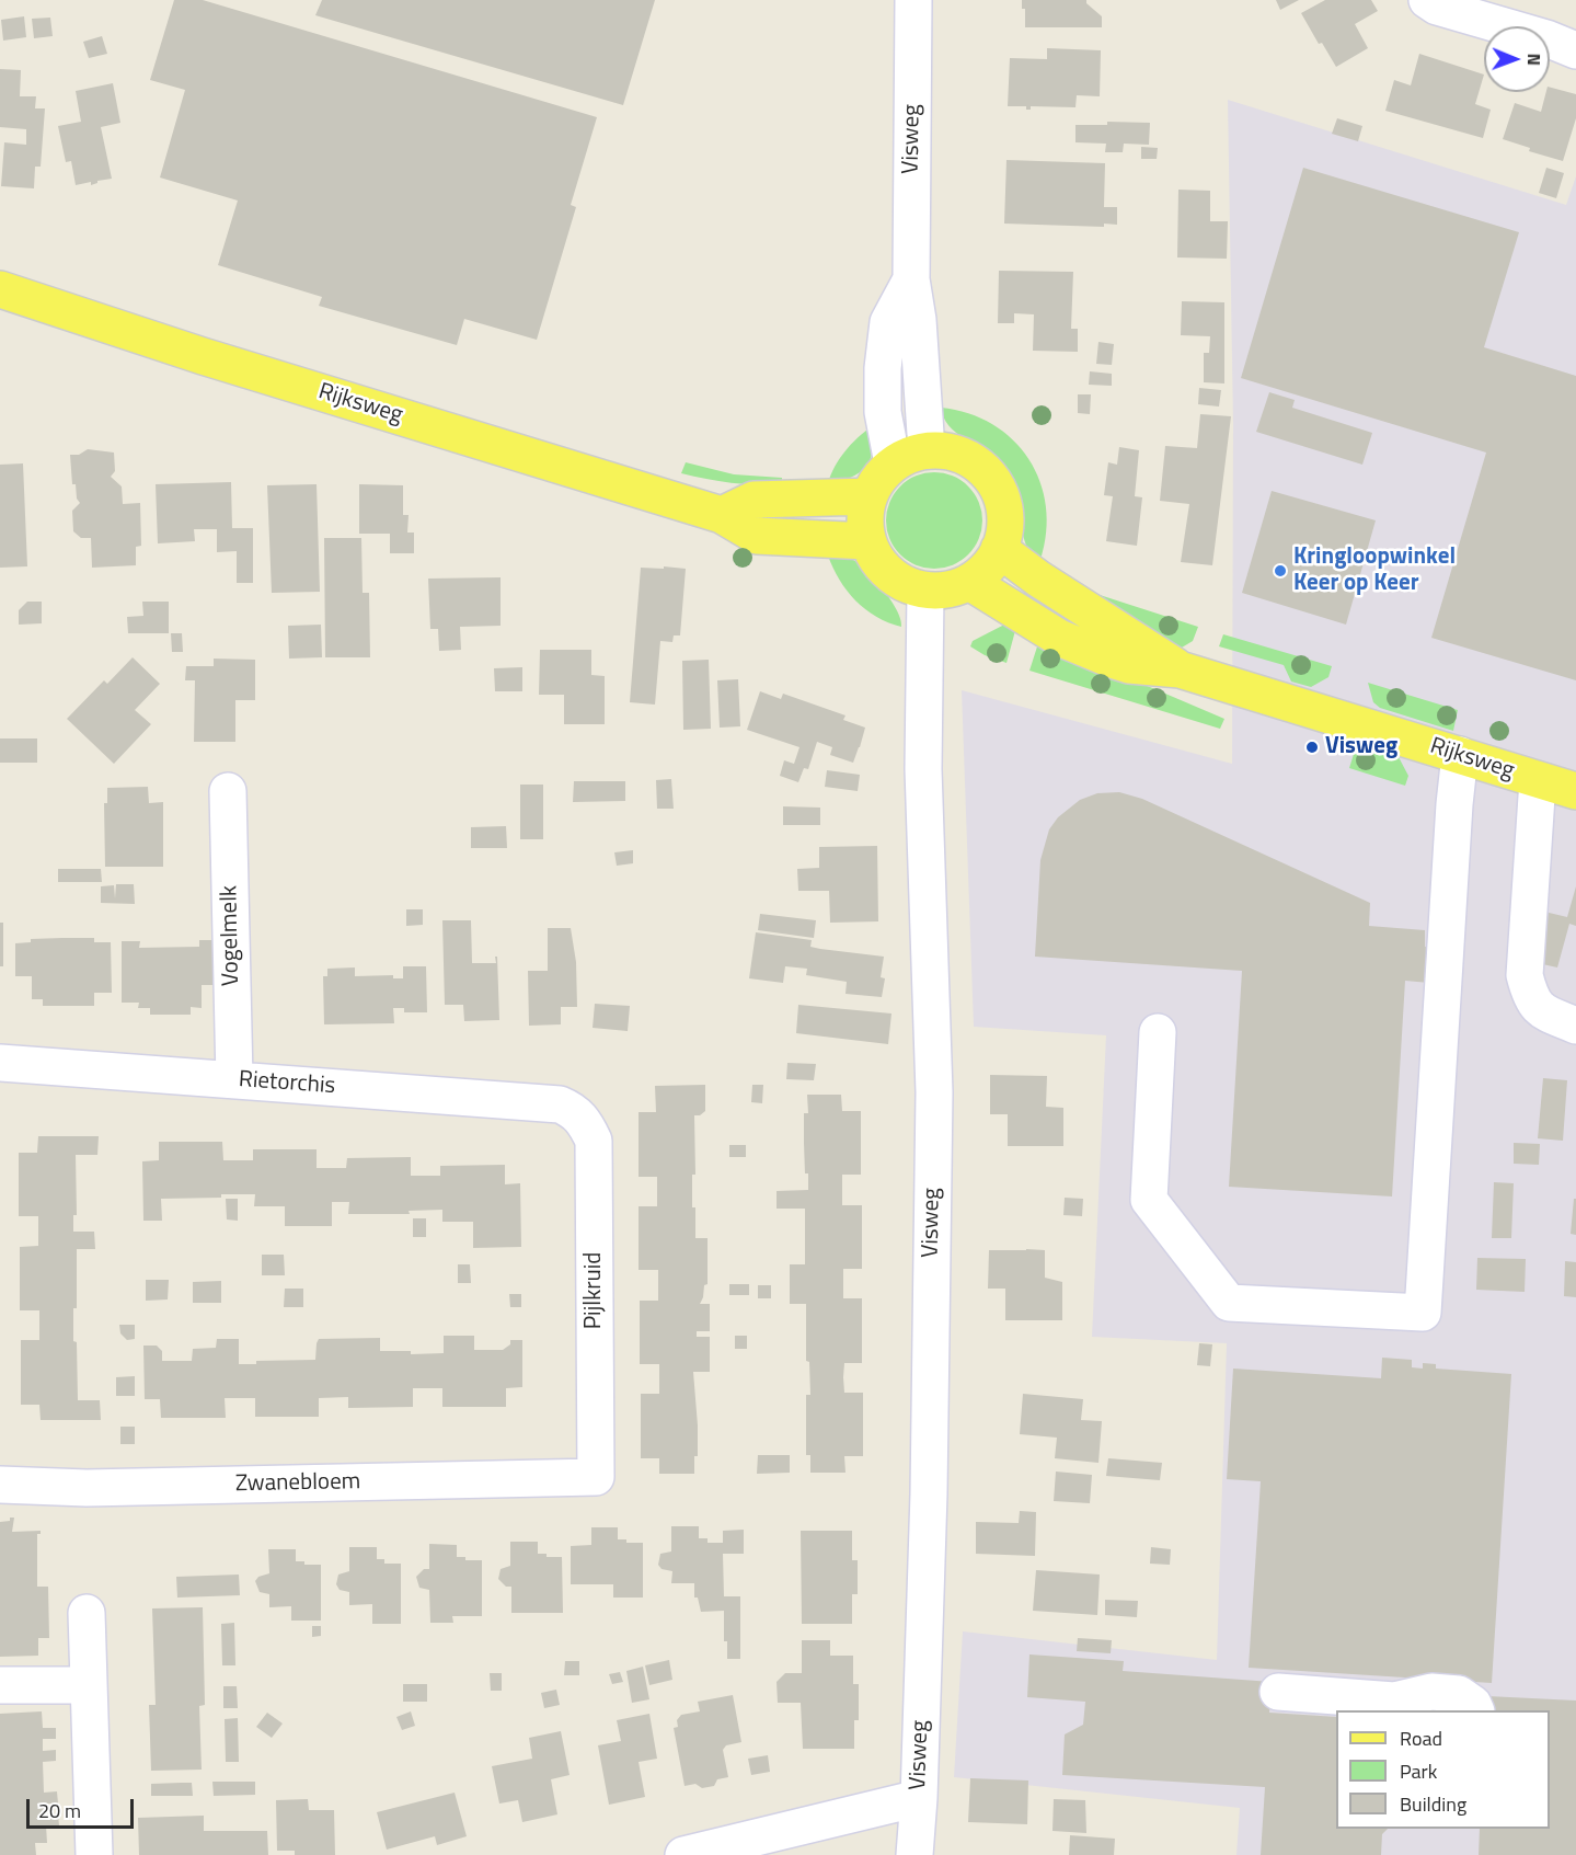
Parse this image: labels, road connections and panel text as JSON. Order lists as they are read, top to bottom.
{
  "streets": {
    "main road": ["Rijksweg"],
    "street": [
      "Visweg",
      "Vogelmelk",
      "Rietorchis",
      "Pijlkruid",
      "Zwanebloem"
    ]
  },
  "crossings": [
    ["Visweg", "Rijksweg"],
    ["Vogelmelk", "Rietorchis"],
    ["Rietorchis", "Pijlkruid"],
    ["Pijlkruid", "Zwanebloem"]
  ],
  "places": ["Kringloopwinkel Keer op Keer", "Visweg"],
  "legend": ["Road", "Park", "Building"],
  "scale_bar": "20 m",
  "north": "right"
}
